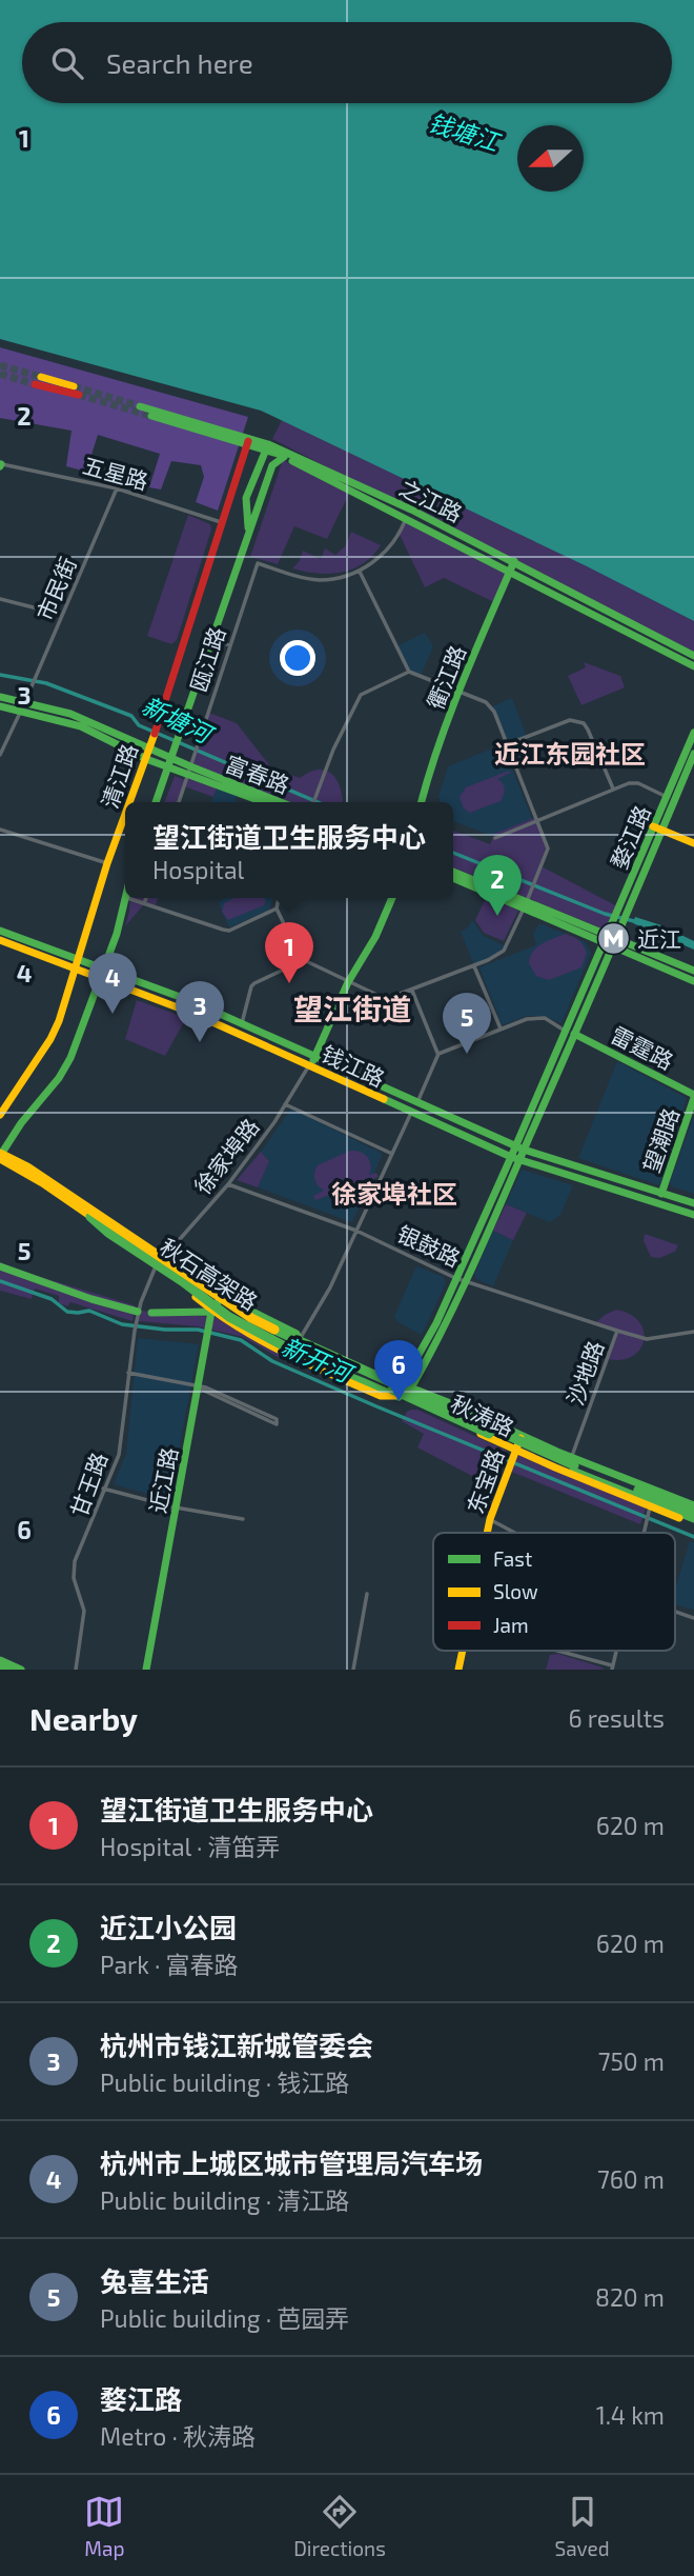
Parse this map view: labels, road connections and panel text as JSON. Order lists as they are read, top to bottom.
{
  "streets": {
    "main road": [
      "之江路",
      "衢江路",
      "富春路",
      "清江路",
      "婺江路",
      "雷霆路",
      "钱江路",
      "望潮路",
      "秋石高架路",
      "秋涛路",
      "近江路",
      "东宝路"
    ],
    "street": [
      "五星路",
      "市民街",
      "瓯江路",
      "徐家埠路",
      "银鼓路",
      "沙地路",
      "甘王路"
    ]
  },
  "crossings": [
    ["五星路", "市民街"],
    ["五星路", "清江路"],
    ["之江路", "衢江路"],
    ["之江路", "清江路"],
    ["市民街", "富春路"],
    ["瓯江路", "富春路"],
    ["富春路", "清江路"],
    ["清江路", "钱江路"],
    ["婺江路", "雷霆路"],
    ["婺江路", "钱江路"],
    ["婺江路", "银鼓路"],
    ["婺江路", "秋涛路"],
    ["雷霆路", "望潮路"],
    ["钱江路", "望潮路"],
    ["钱江路", "徐家埠路"],
    ["徐家埠路", "银鼓路"],
    ["徐家埠路", "秋涛路"],
    ["徐家埠路", "甘王路"],
    ["银鼓路", "沙地路"],
    ["秋石高架路", "秋涛路"],
    ["沙地路", "秋涛路"],
    ["秋涛路", "近江路"],
    ["秋涛路", "东宝路"],
    ["秋涛路", "甘王路"]
  ],
  "districts": ["近江东园社区", "望江街道", "徐家埠社区"],
  "water": ["钱塘江", "新塘河", "新开河"],
  "places": {
    "metro station": ["近江"]
  },
  "legend": ["Fast", "Slow", "Jam"],
  "north": "left",
  "page": {
    "search": "Search here",
    "popup": ["望江街道卫生服务中心", "Hospital"],
    "pins": [
      "2",
      "1",
      "4",
      "3",
      "5",
      "6"
    ],
    "heading": ["Nearby", "6 results"],
    "list": [
      {
        "mark": "1",
        "name": "望江街道卫生服务中心",
        "note": "Hospital · 清笛弄",
        "value": "620 m"
      },
      {
        "mark": "2",
        "name": "近江小公园",
        "note": "Park · 富春路",
        "value": "620 m"
      },
      {
        "mark": "3",
        "name": "杭州市钱江新城管委会",
        "note": "Public building · 钱江路",
        "value": "750 m"
      },
      {
        "mark": "4",
        "name": "杭州市上城区城市管理局汽车场",
        "note": "Public building · 清江路",
        "value": "760 m"
      },
      {
        "mark": "5",
        "name": "兔喜生活",
        "note": "Public building · 芭园弄",
        "value": "820 m"
      },
      {
        "mark": "6",
        "name": "婺江路",
        "note": "Metro · 秋涛路",
        "value": "1.4 km"
      }
    ],
    "nav": ["Map", "Directions", "Saved"]
  },
  "grid": {
    "rows": [
      "1",
      "2",
      "3",
      "4",
      "5",
      "6"
    ]
  }
}
